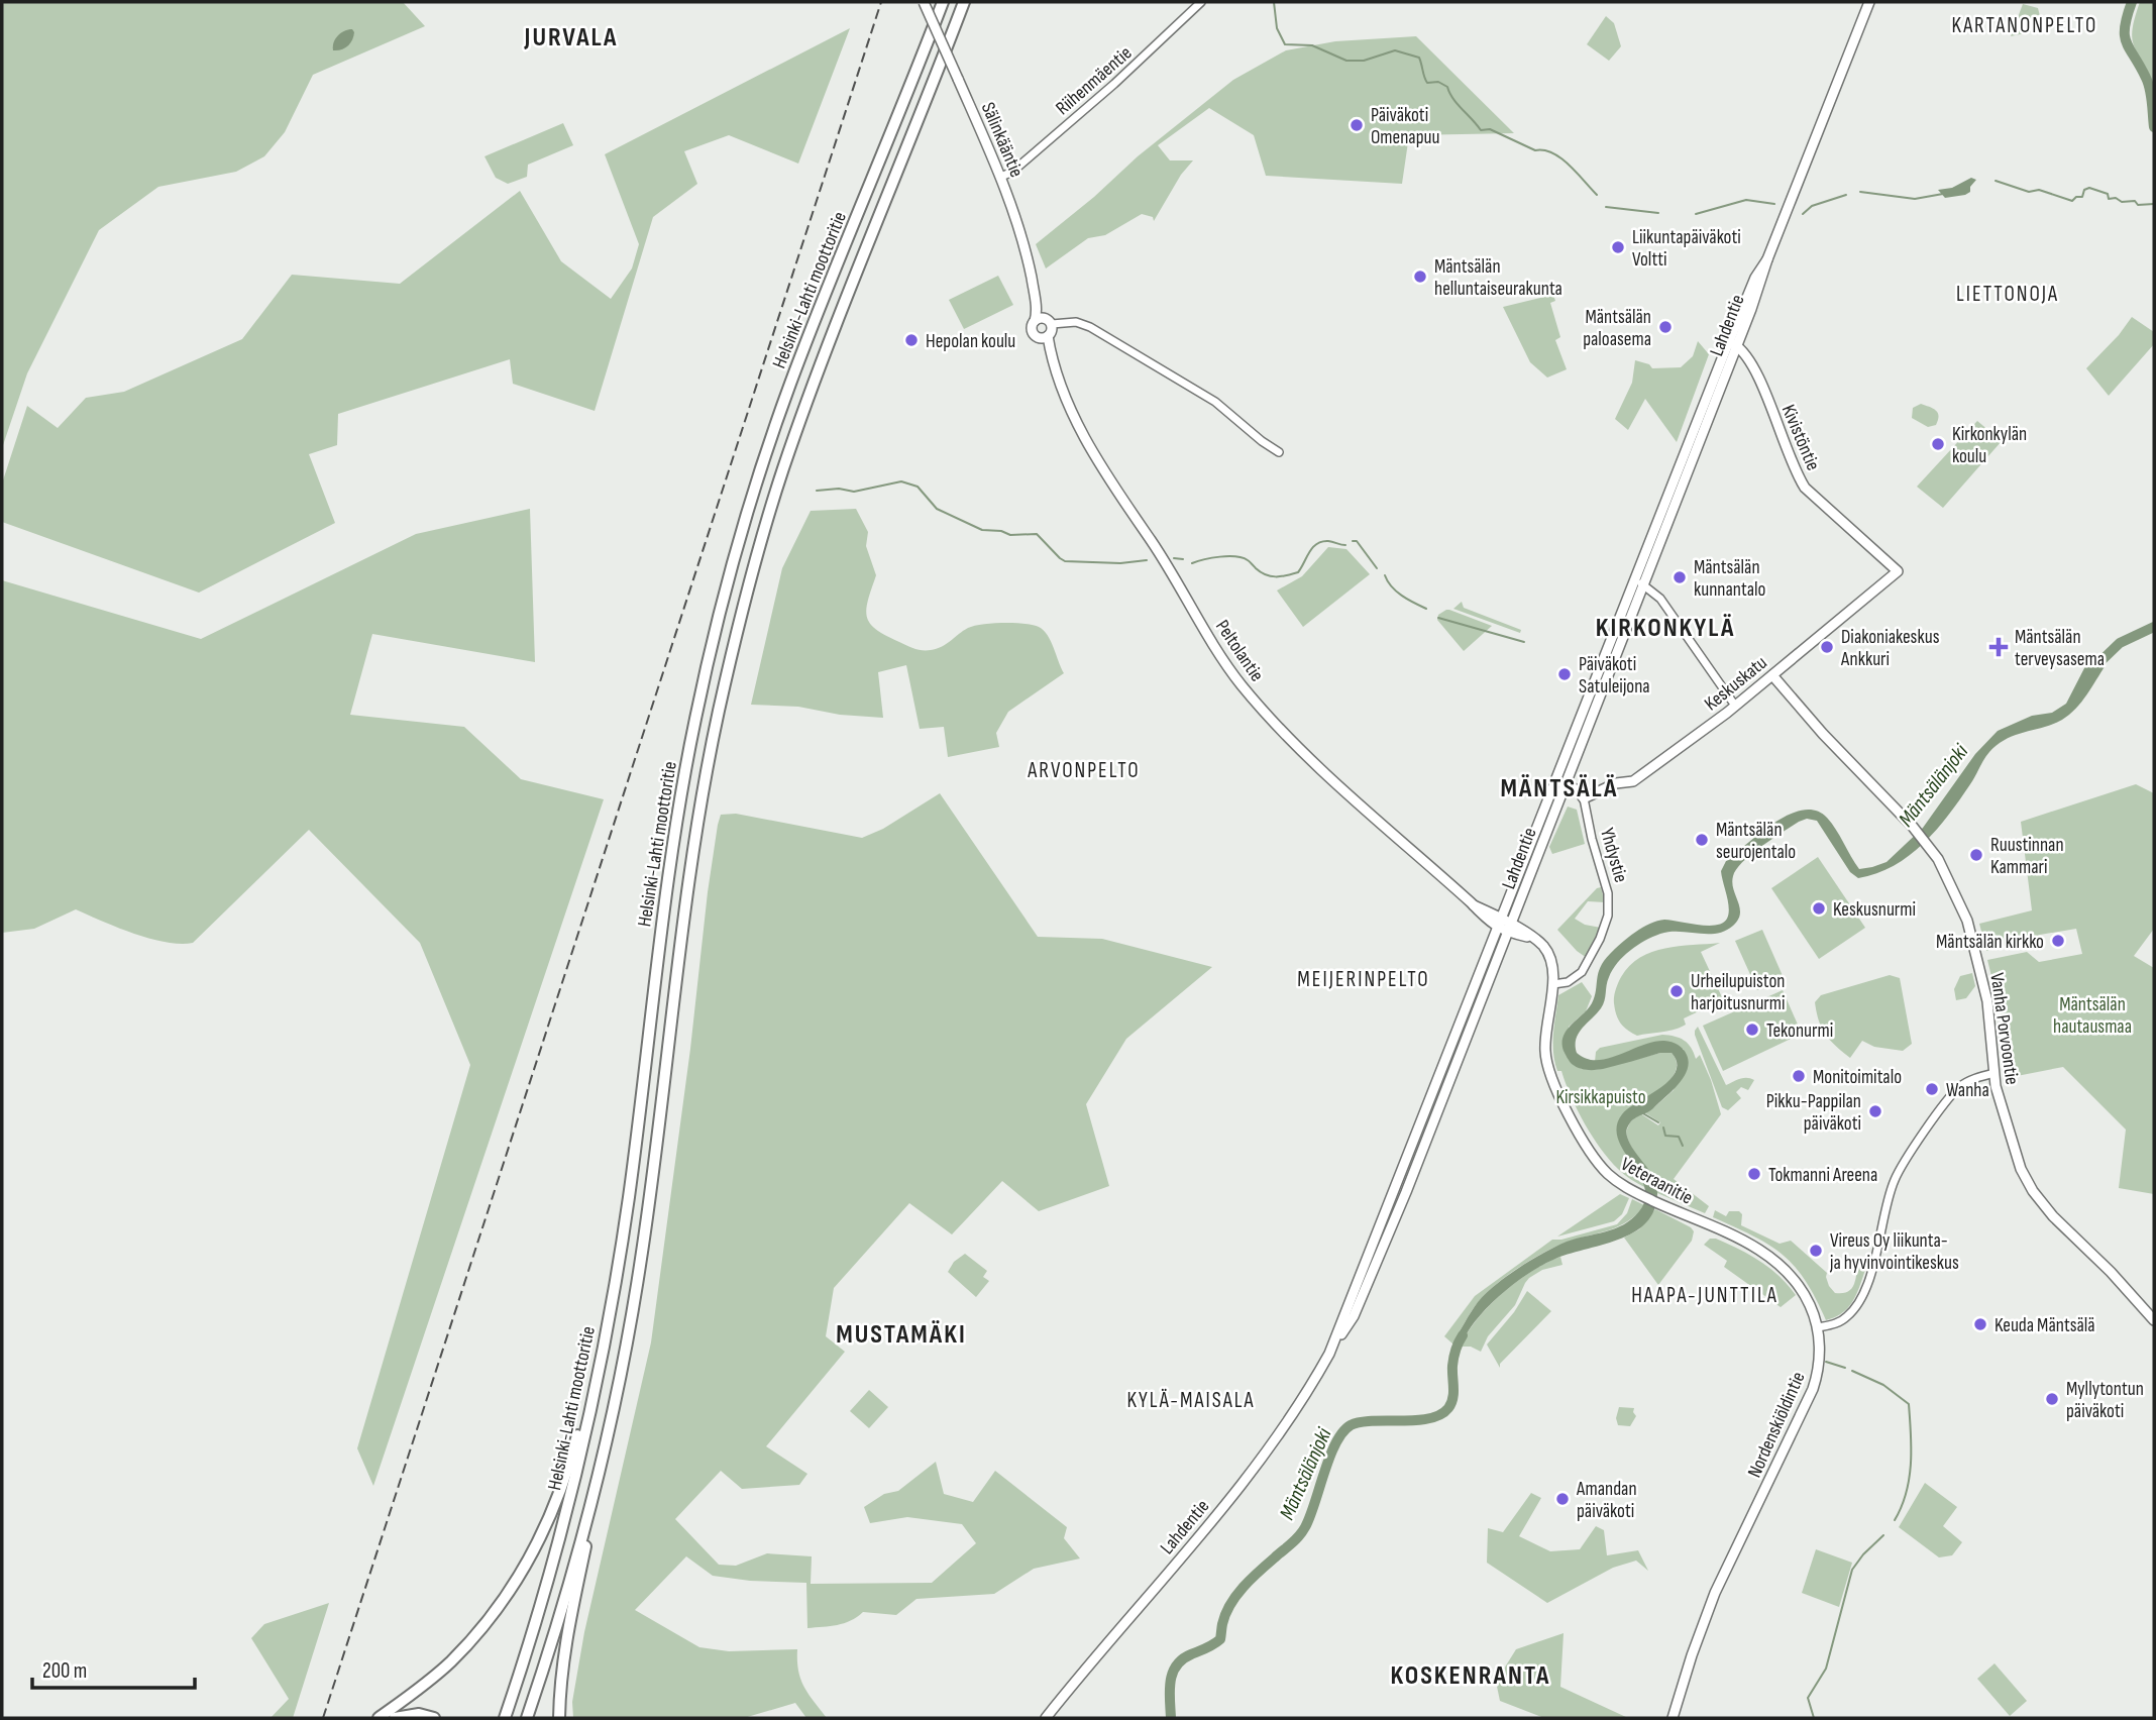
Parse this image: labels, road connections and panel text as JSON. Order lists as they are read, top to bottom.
{
  "streets": {
    "highway": ["Helsinki-Lahti moottoritie"],
    "main road": [
      "Sälinkääntie",
      "Lahdentie",
      "Kivistöntie",
      "Peltolantie",
      "Keskuskatu",
      "Vanha Porvoontie",
      "Veteraanitie",
      "Nordenskiöldintie"
    ],
    "street": ["Riihenmäentie", "Yhdystie"]
  },
  "crossings": [
    ["Riihenmäentie", "Sälinkääntie"],
    ["Sälinkääntie", "Peltolantie"],
    ["Lahdentie", "Kivistöntie"],
    ["Lahdentie", "Peltolantie"],
    ["Lahdentie", "Veteraanitie"],
    ["Kivistöntie", "Keskuskatu"],
    ["Peltolantie", "Veteraanitie"],
    ["Keskuskatu", "Yhdystie"],
    ["Keskuskatu", "Vanha Porvoontie"],
    ["Yhdystie", "Veteraanitie"],
    ["Veteraanitie", "Nordenskiöldintie"]
  ],
  "districts": [
    "KARTANONPELTO",
    "JURVALA",
    "LIETTONOJA",
    "KIRKONKYLÄ",
    "ARVONPELTO",
    "MÄNTSÄLÄ",
    "MEIJERINPELTO",
    "HAAPA-JUNTTILA",
    "MUSTAMÄKI",
    "KYLÄ-MAISALA",
    "KOSKENRANTA"
  ],
  "water": ["Mäntsälänjoki"],
  "parks": ["Mäntsälän hautausmaa", "Kirsikkapuisto"],
  "places": {
    "other": [
      "Päiväkoti Omenapuu",
      "Liikuntapäiväkoti Voltti",
      "Mäntsälän helluntaiseurakunta",
      "Mäntsälän paloasema",
      "Hepolan koulu",
      "Kirkonkylän koulu",
      "Mäntsälän kunnantalo",
      "Diakoniakeskus Ankkuri",
      "Päiväkoti Satuleijona",
      "Mäntsälän seurojentalo",
      "Ruustinnan Kammari",
      "Keskusnurmi",
      "Mäntsälän kirkko",
      "Urheilupuiston harjoitusnurmi",
      "Tekonurmi",
      "Monitoimitalo",
      "Wanha",
      "Pikku-Pappilan päiväkoti",
      "Tokmanni Areena",
      "Vireus Oy liikunta- ja hyvinvointikeskus",
      "Keuda Mäntsälä",
      "Myllytontun päiväkoti",
      "Amandan päiväkoti"
    ],
    "health": ["Mäntsälän terveysasema"]
  },
  "scale_bar": "200 m"
}
